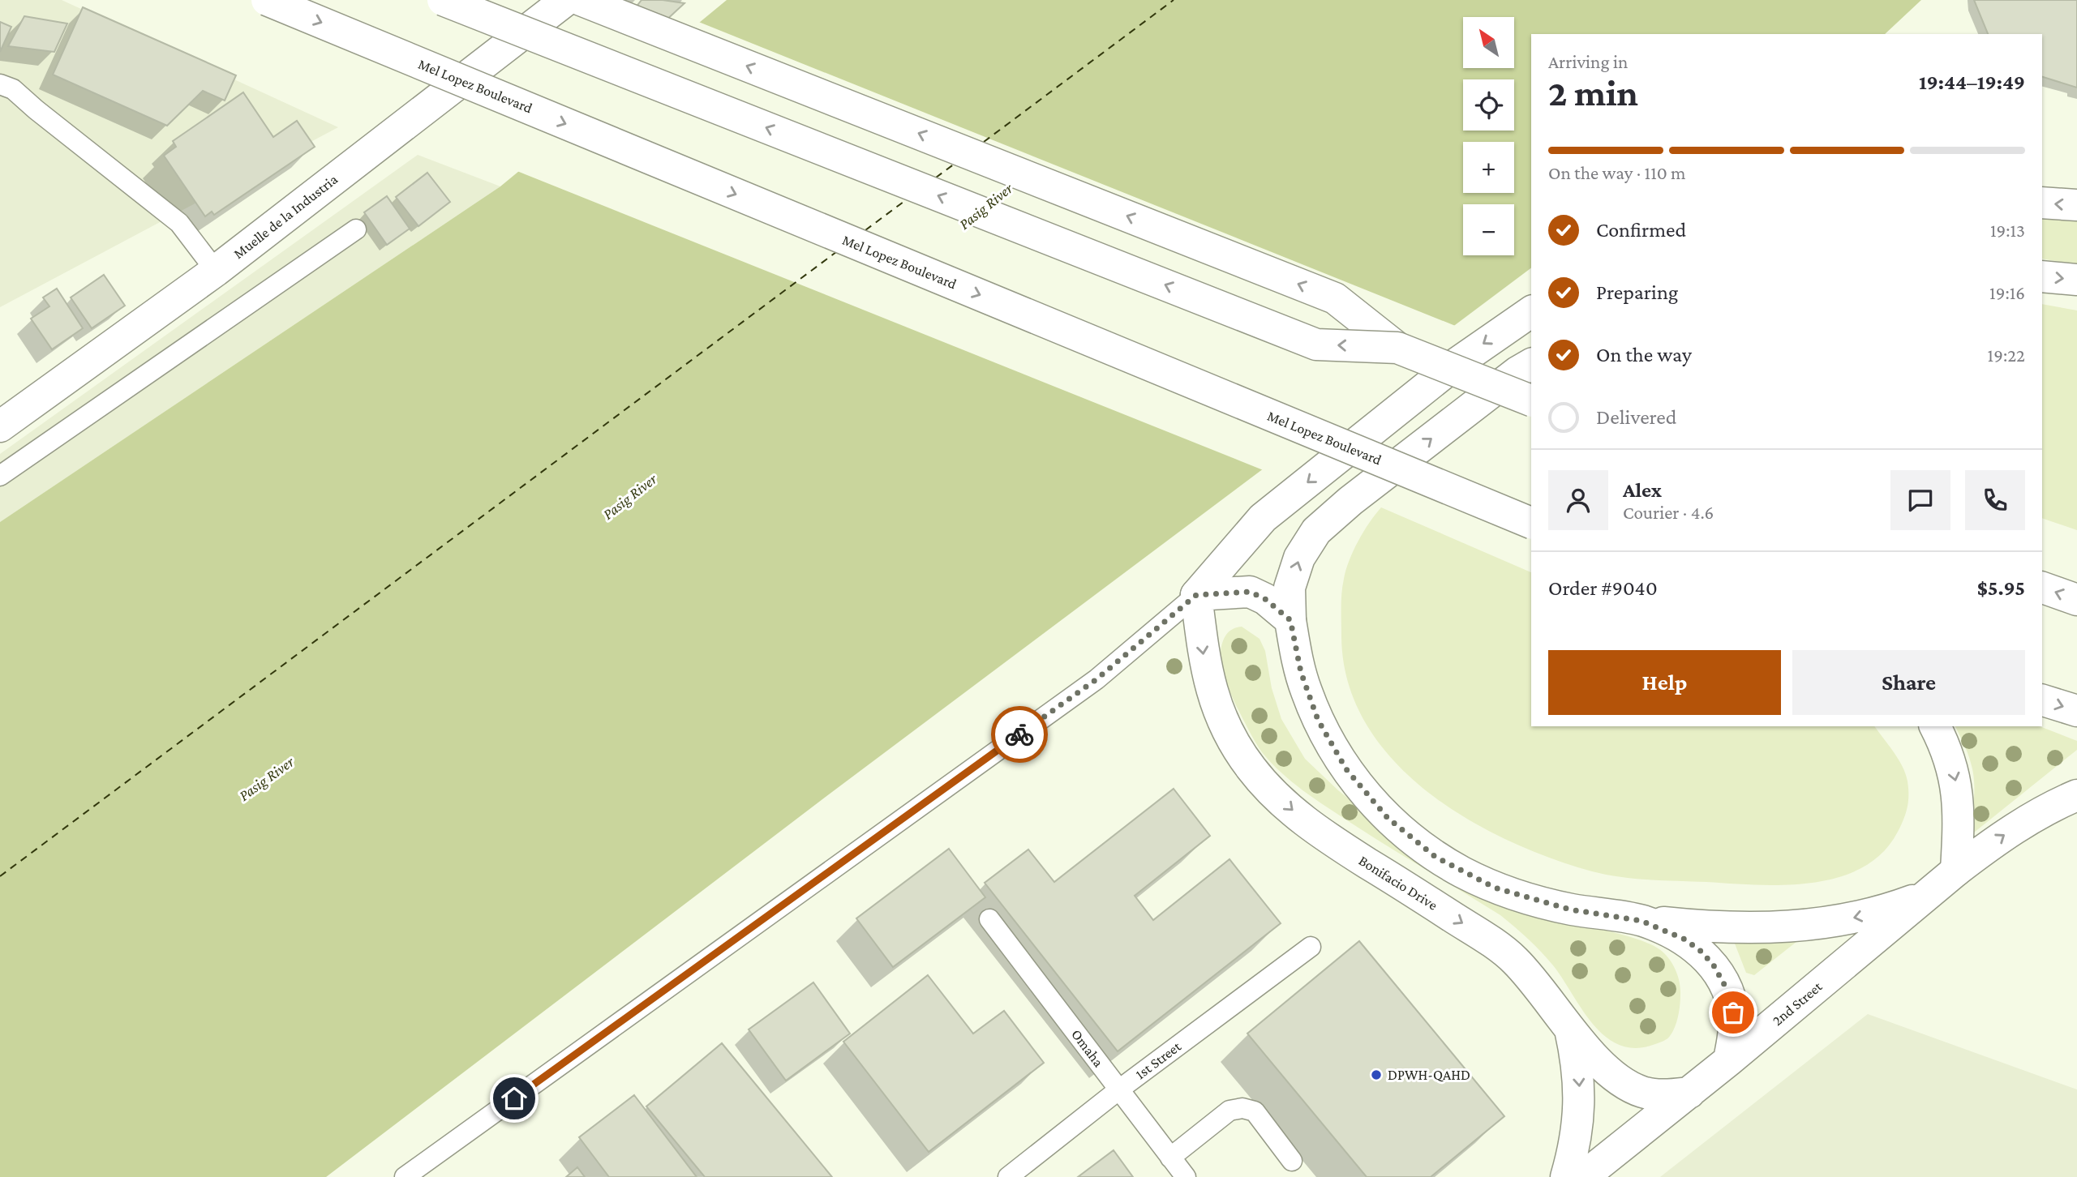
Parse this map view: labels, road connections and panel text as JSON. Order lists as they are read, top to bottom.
{
  "streets": {
    "main road": [
      "Mel Lopez Boulevard",
      "Muelle de la Industria",
      "Bonifacio Drive",
      "2nd Street"
    ],
    "lane": ["Omaha", "1st Street"]
  },
  "crossings": [
    ["Bonifacio Drive", "2nd Street"],
    ["Omaha", "1st Street"]
  ],
  "water": ["Pasig River"],
  "places": ["DPWH-QAHD"],
  "north": "top left",
  "page": {
    "map_buttons": ["+", "−"],
    "heading": ["2 min", "Arriving in", "19:44–19:49"],
    "panel": [
      "Alex",
      "Courier · 4.6",
      "Order #9040",
      "$5.95"
    ],
    "bar": "On the way · 110 m",
    "list": [
      ["Confirmed", "19:13"],
      ["Preparing", "19:16"],
      ["On the way", "19:22"],
      "Delivered"
    ],
    "buttons": ["Help", "Share"]
  }
}
